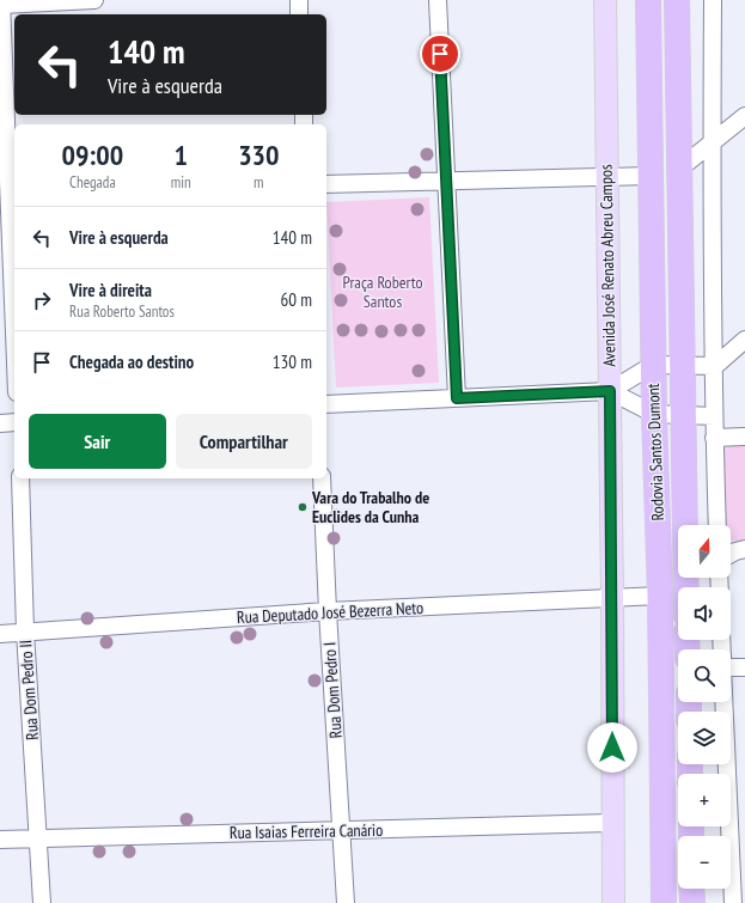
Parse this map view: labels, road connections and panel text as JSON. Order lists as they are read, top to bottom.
{
  "streets": {
    "highway": ["Rodovia Santos Dumont"],
    "main road": ["Avenida José Renato Abreu Campos"],
    "street": [
      "Rua Deputado José Bezerra Neto",
      "Rua Dom Pedro II",
      "Rua Dom Pedro I",
      "Rua Isaias Ferreira Canário"
    ]
  },
  "crossings": [
    ["Avenida José Renato Abreu Campos", "Rua Deputado José Bezerra Neto"],
    ["Avenida José Renato Abreu Campos", "Rua Isaias Ferreira Canário"],
    ["Rodovia Santos Dumont", "Rua Deputado José Bezerra Neto"],
    ["Rua Deputado José Bezerra Neto", "Rua Dom Pedro II"],
    ["Rua Deputado José Bezerra Neto", "Rua Dom Pedro I"],
    ["Rua Dom Pedro II", "Rua Isaias Ferreira Canário"],
    ["Rua Dom Pedro I", "Rua Isaias Ferreira Canário"]
  ],
  "parks": ["Praça Roberto Santos"],
  "places": ["Vara do Trabalho de Euclides da Cunha"],
  "north": "top",
  "page": {
    "turn": ["140 m", "Vire à esquerda"],
    "eta": [
      "09:00",
      "Chegada",
      "1",
      "min",
      "330",
      "m"
    ],
    "list": [
      {
        "name": "Vire à esquerda",
        "value": "140 m"
      },
      {
        "name": "Vire à direita",
        "note": "Rua Roberto Santos",
        "value": "60 m"
      },
      {
        "name": "Chegada ao destino",
        "value": "130 m"
      }
    ],
    "buttons": ["Sair", "Compartilhar"],
    "map_buttons": ["+", "−"]
  }
}
